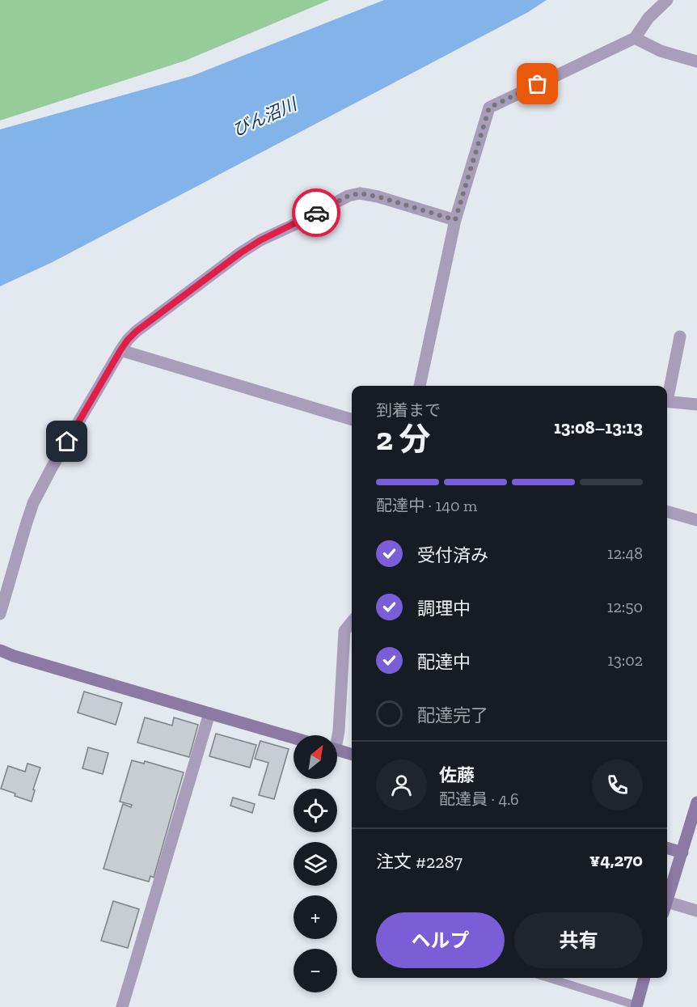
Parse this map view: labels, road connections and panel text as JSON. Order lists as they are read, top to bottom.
{
  "water": ["びん沼川"],
  "north": "top right",
  "page": {
    "heading": ["2 分", "到着まで", "13:08–13:13"],
    "panel": [
      "佐藤",
      "配達員 · 4.6",
      "注文 #2287",
      "¥4,270"
    ],
    "bar": "配達中 · 140 m",
    "list": [
      ["受付済み", "12:48"],
      ["調理中", "12:50"],
      ["配達中", "13:02"],
      "配達完了"
    ],
    "map_buttons": ["+", "−"],
    "buttons": ["ヘルプ", "共有"]
  }
}
